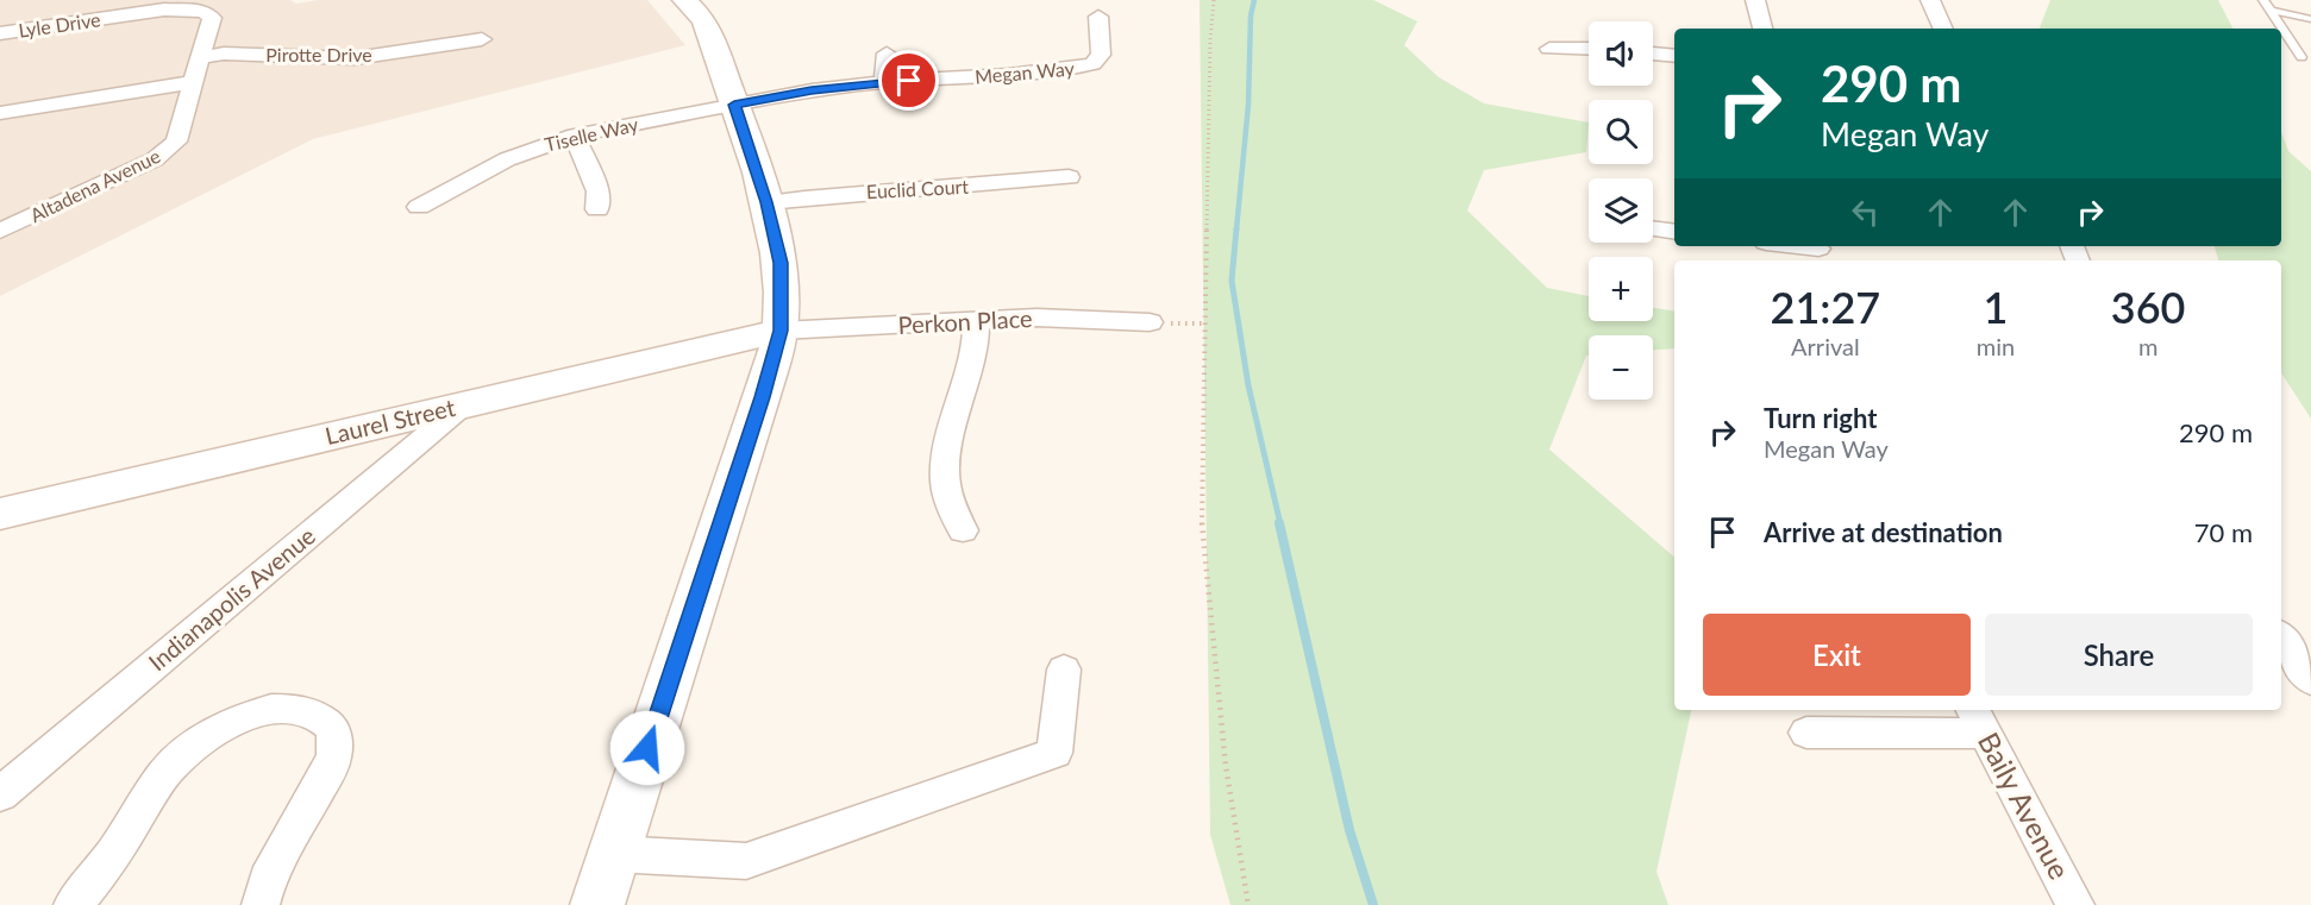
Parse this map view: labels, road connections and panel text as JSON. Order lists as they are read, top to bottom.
{
  "streets": {
    "main road": ["Laurel Street"],
    "street": [
      "Lyle Drive",
      "Pirotte Drive",
      "Megan Way",
      "Tiselle Way",
      "Altadena Avenue",
      "Euclid Court",
      "Perkon Place",
      "Indianapolis Avenue",
      "Baily Avenue"
    ]
  },
  "crossings": [
    ["Lyle Drive", "Altadena Avenue"],
    ["Pirotte Drive", "Altadena Avenue"],
    ["Megan Way", "Tiselle Way"],
    ["Perkon Place", "Laurel Street"],
    ["Laurel Street", "Indianapolis Avenue"]
  ],
  "page": {
    "map_buttons": ["+", "−"],
    "turn": ["290 m", "Megan Way"],
    "eta": [
      "21:27",
      "Arrival",
      "1",
      "min",
      "360",
      "m"
    ],
    "list": [
      {
        "name": "Turn right",
        "note": "Megan Way",
        "value": "290 m"
      },
      {
        "name": "Arrive at destination",
        "value": "70 m"
      }
    ],
    "buttons": ["Exit", "Share"]
  }
}
